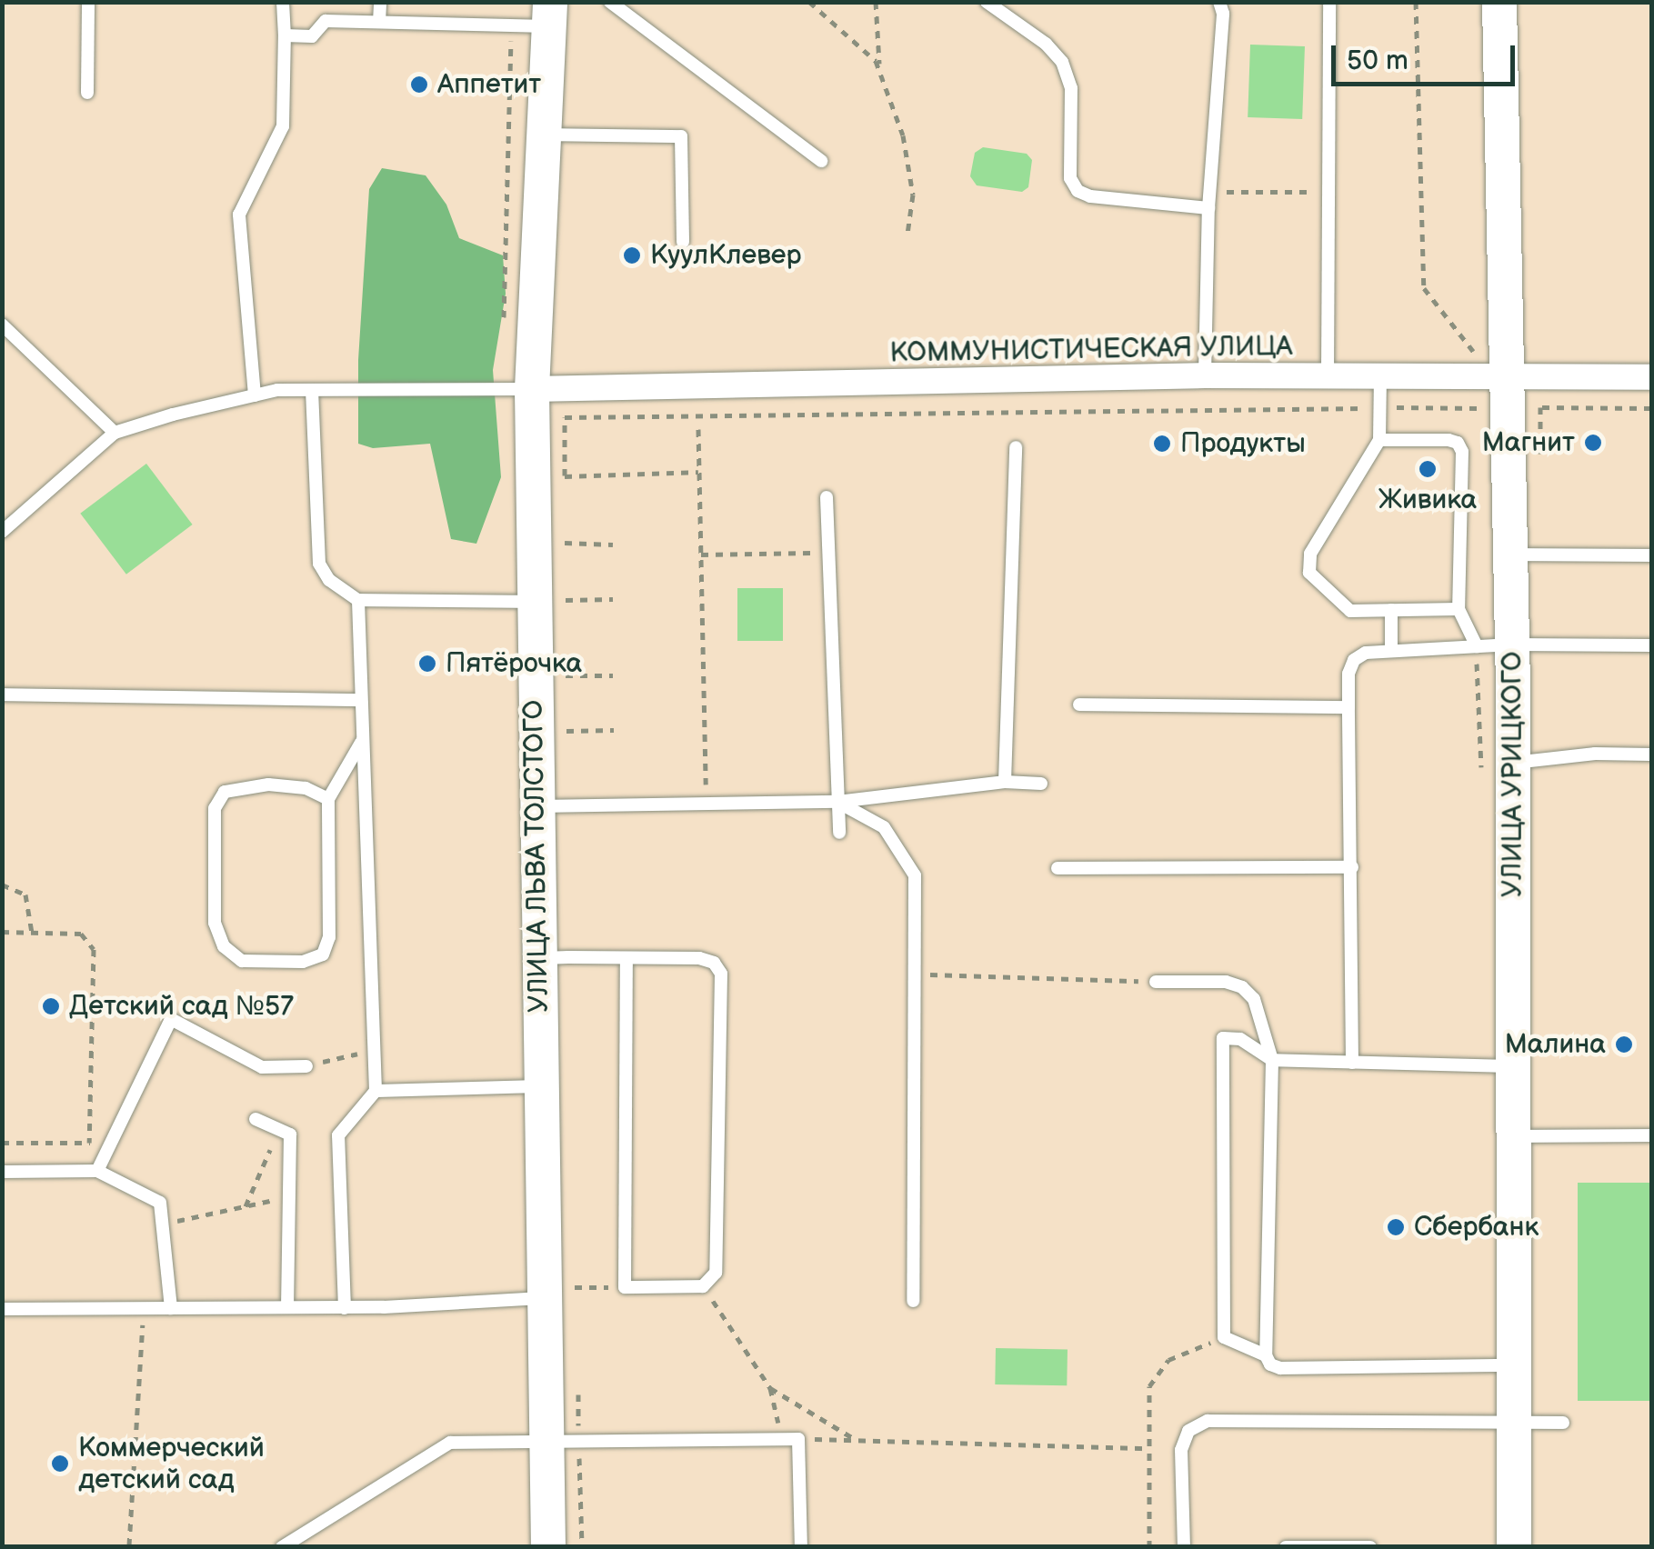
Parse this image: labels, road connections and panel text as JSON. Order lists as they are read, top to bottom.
{
  "streets": {
    "street": ["КОММУНИСТИЧЕСКАЯ УЛИЦА", "УЛИЦА УРИЦКОГО", "УЛИЦА ЛЬВА ТОЛСТОГО"]
  },
  "crossings": [
    ["КОММУНИСТИЧЕСКАЯ УЛИЦА", "УЛИЦА УРИЦКОГО"],
    ["КОММУНИСТИЧЕСКАЯ УЛИЦА", "УЛИЦА ЛЬВА ТОЛСТОГО"]
  ],
  "places": [
    "Аппетит",
    "КуулКлевер",
    "Магнит",
    "Продукты",
    "Живика",
    "Пятёрочка",
    "Детский сад №57",
    "Малина",
    "Сбербанк",
    "Коммерческий детский сад"
  ],
  "scale_bar": "50 m"
}
